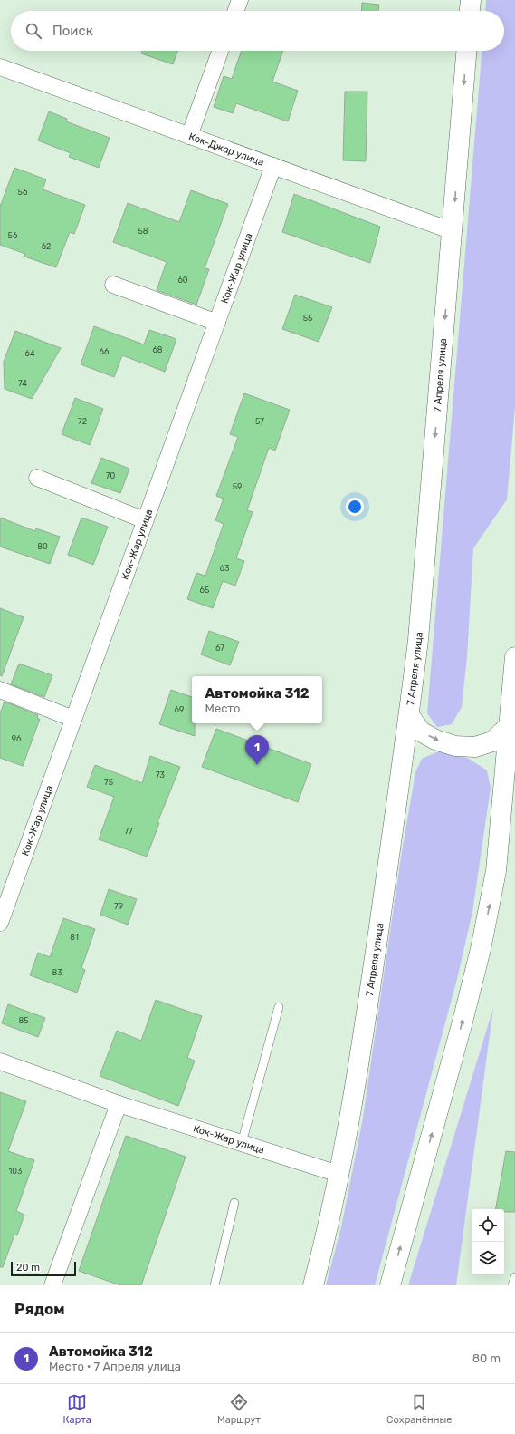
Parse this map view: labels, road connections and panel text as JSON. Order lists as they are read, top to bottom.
{
  "streets": {
    "main road": ["7 Апреля улица"],
    "street": ["Кок-Джар улица", "Кок-Жар улица"]
  },
  "crossings": [
    ["Кок-Джар улица", "Кок-Жар улица"],
    ["Кок-Джар улица", "7 Апреля улица"],
    ["Кок-Жар улица", "7 Апреля улица"]
  ],
  "one_way": ["7 Апреля улица"],
  "house_numbers": [
    "56",
    "58",
    "56",
    "62",
    "60",
    "55",
    "68",
    "66",
    "64",
    "74",
    "72",
    "57",
    "70",
    "59",
    "80",
    "63",
    "65",
    "67",
    "69",
    "96",
    "73",
    "75",
    "77",
    "79",
    "81",
    "83",
    "85",
    "103"
  ],
  "scale_bar": "20 m",
  "page": {
    "search": "Поиск",
    "popup": ["Автомойка 312", "Место"],
    "pins": "1",
    "scale": "20 m",
    "heading": "Рядом",
    "list": [
      {
        "mark": "1",
        "name": "Автомойка 312",
        "note": "Место · 7 Апреля улица",
        "value": "80 m"
      }
    ],
    "nav": ["Карта", "Маршрут", "Сохранённые"]
  }
}
